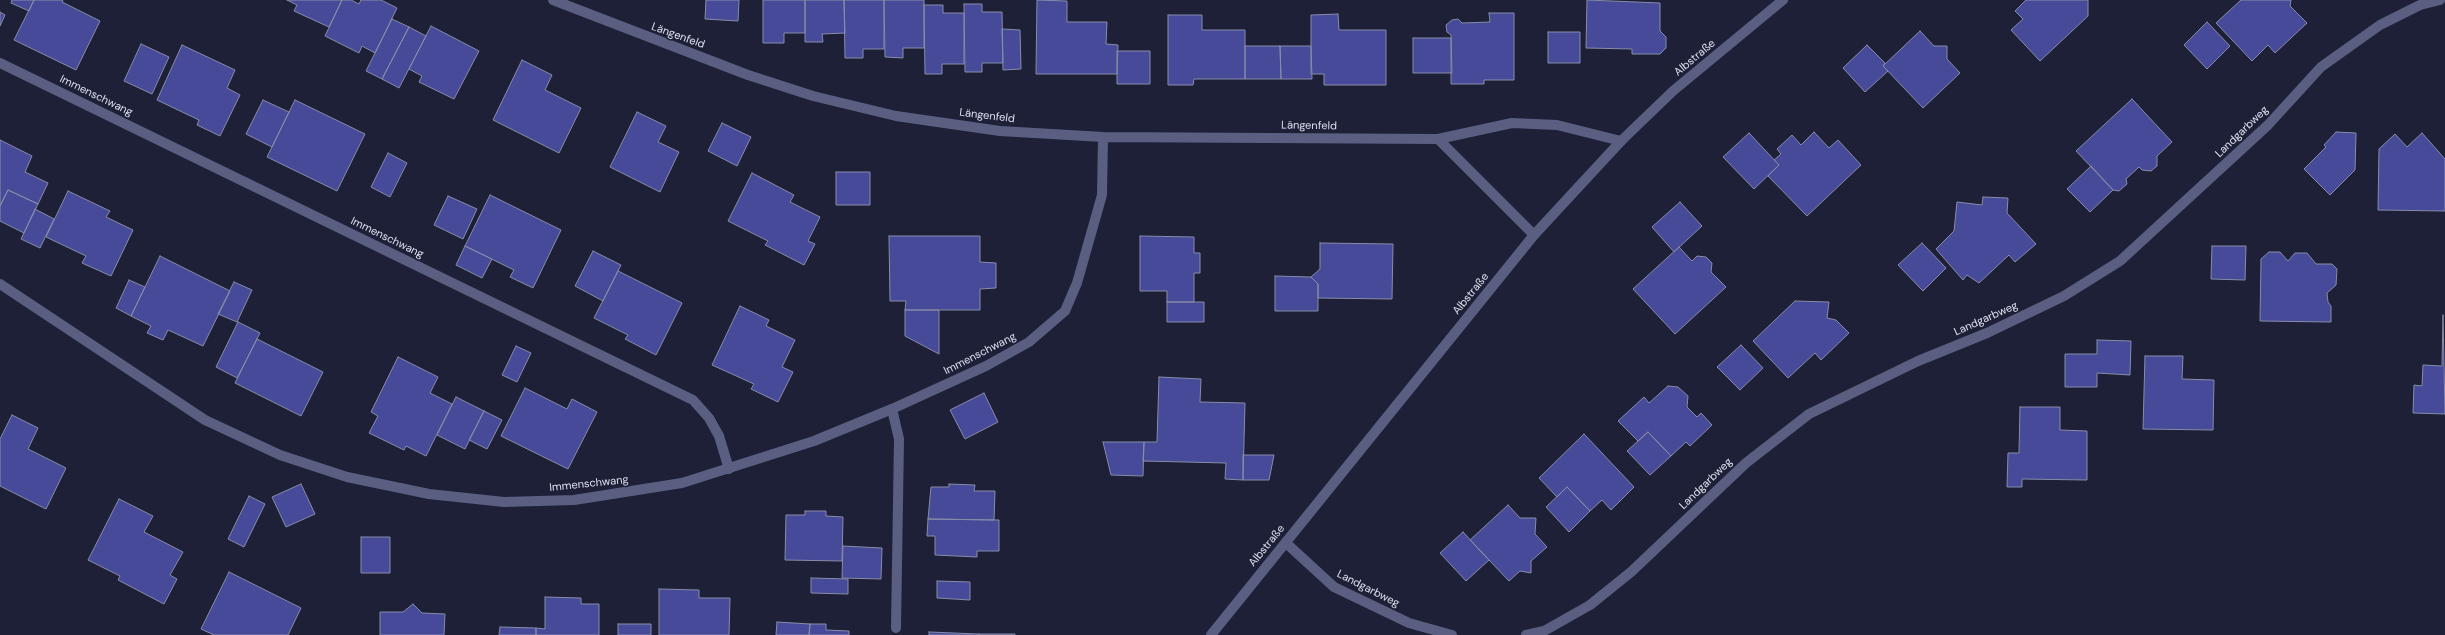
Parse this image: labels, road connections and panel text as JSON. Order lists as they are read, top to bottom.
{
  "streets": {
    "street": [
      "Längenfeld",
      "Albstraße",
      "Immenschwang",
      "Landgarbweg"
    ]
  },
  "crossings": [
    ["Längenfeld", "Albstraße"],
    ["Längenfeld", "Immenschwang"],
    ["Albstraße", "Landgarbweg"]
  ]
}
